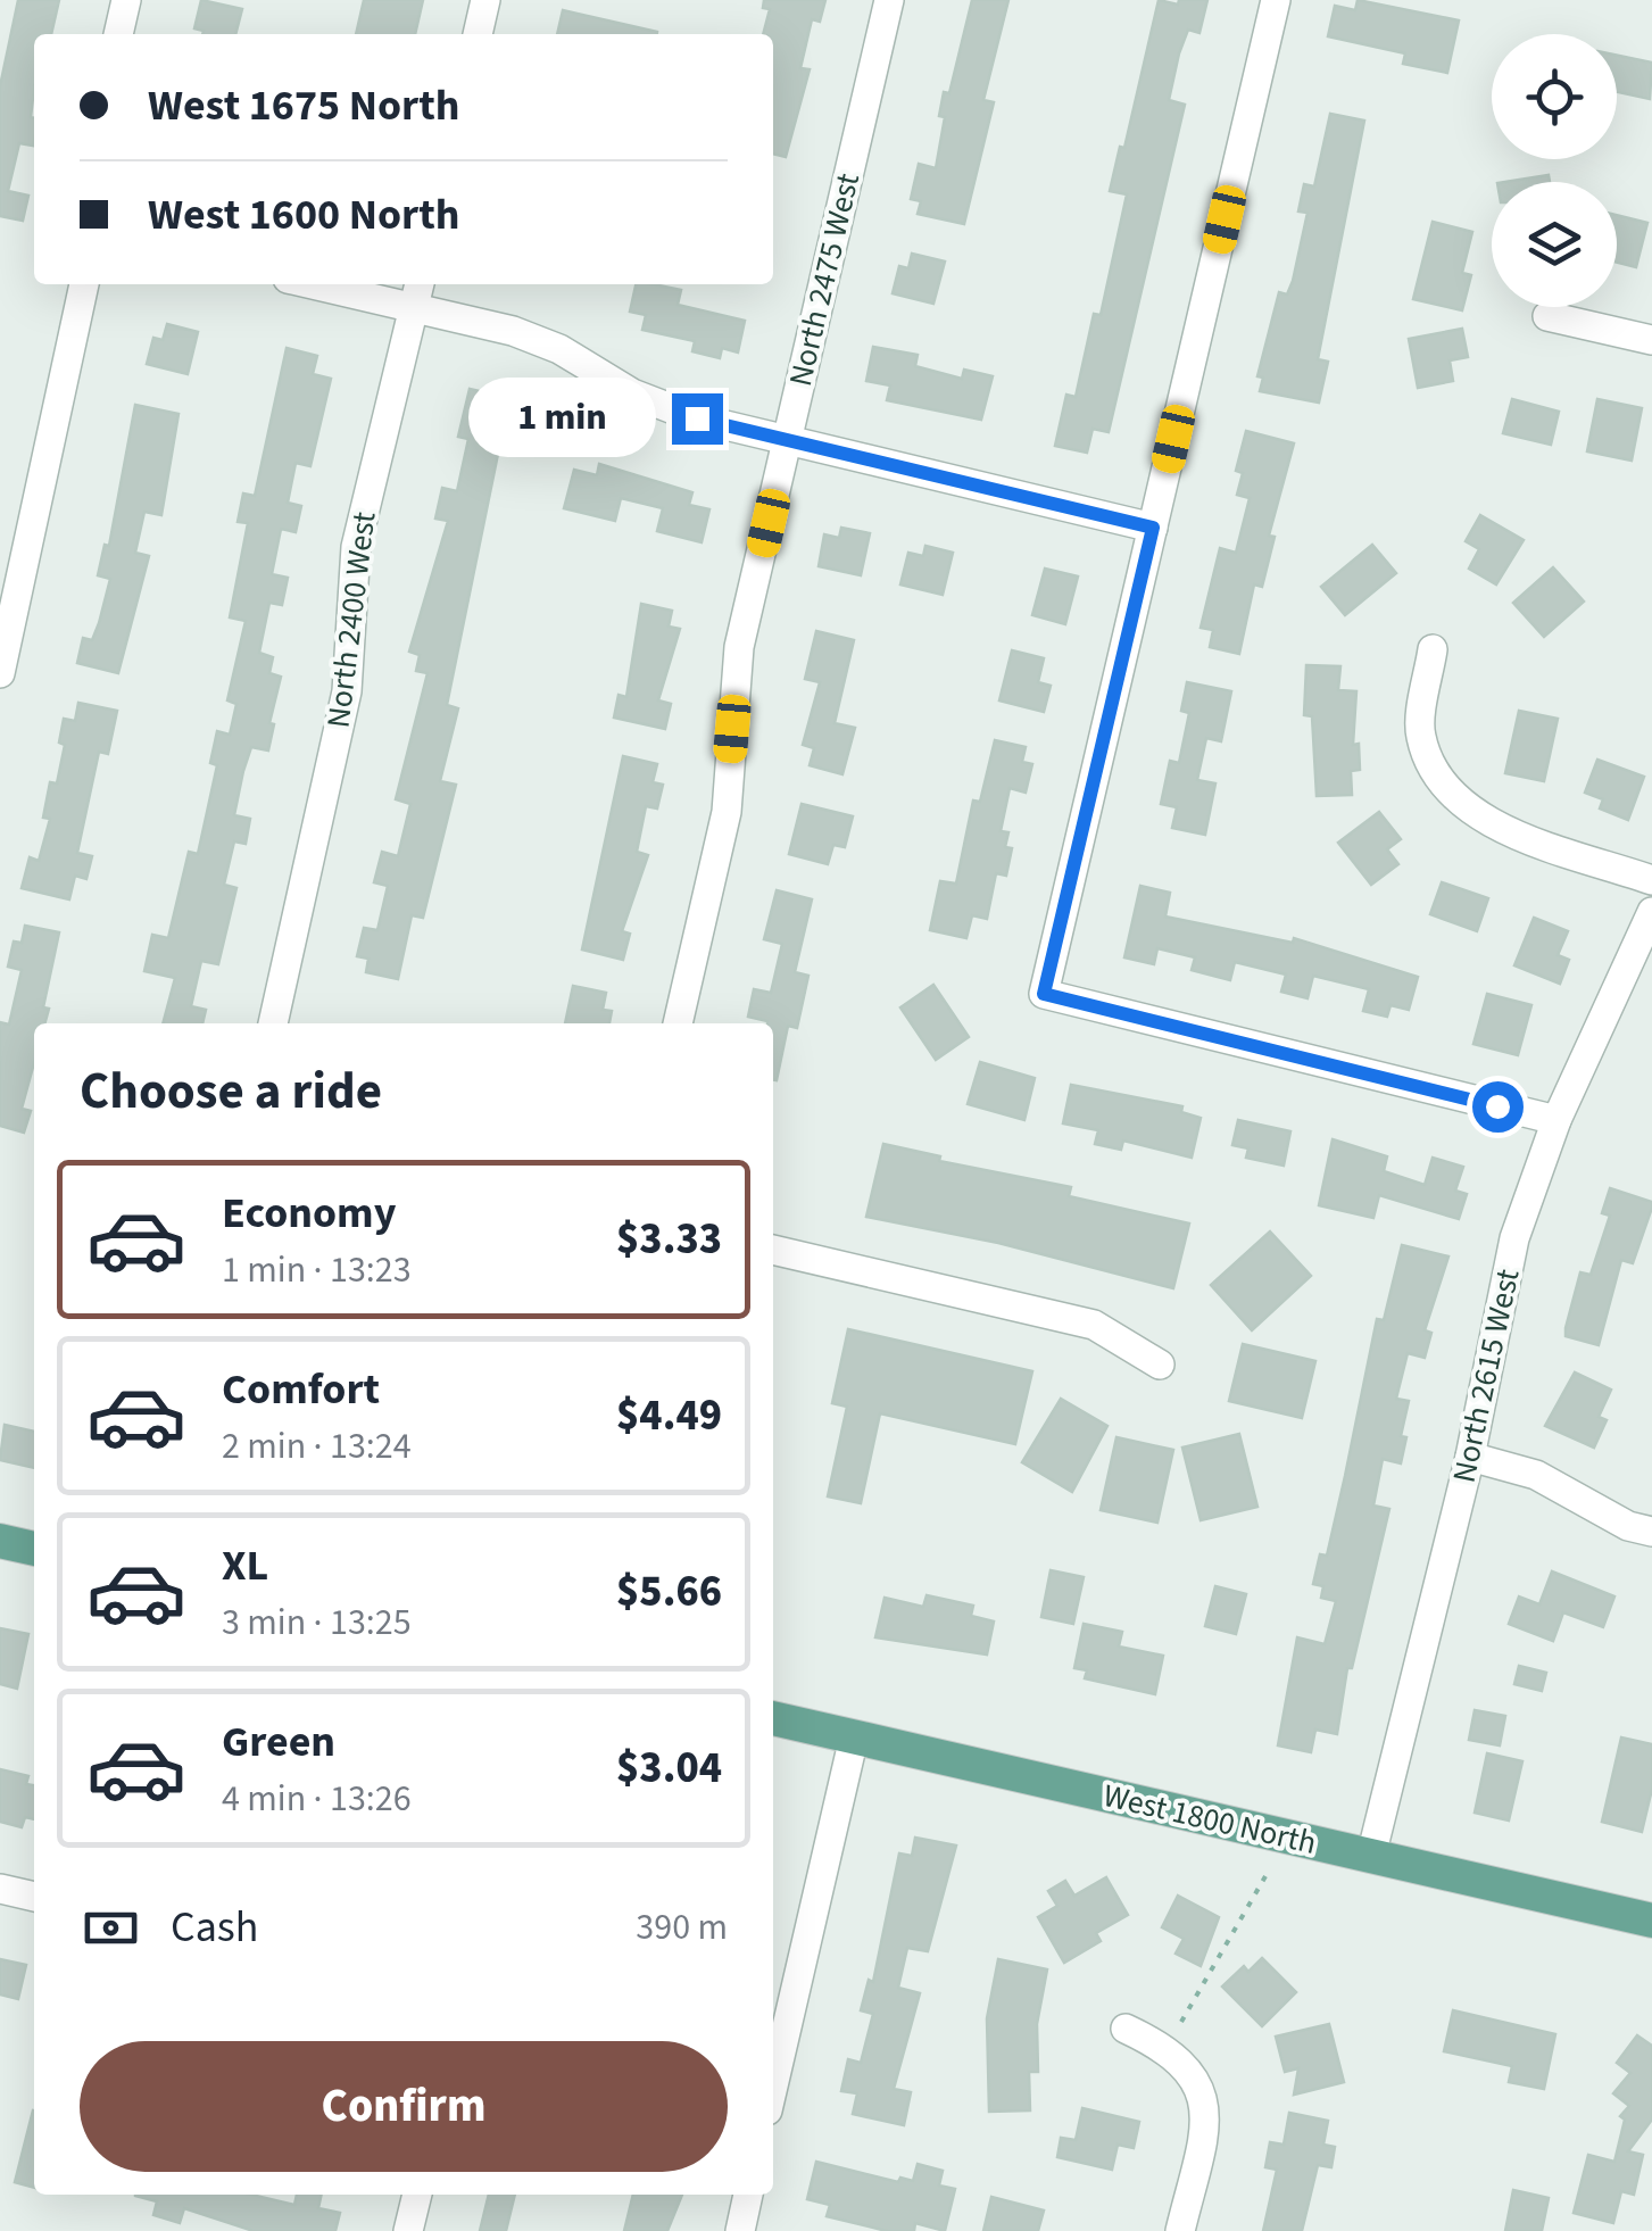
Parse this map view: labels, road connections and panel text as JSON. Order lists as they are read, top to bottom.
{
  "streets": {
    "main road": ["West 1800 North"],
    "street": ["North 2475 West", "North 2400 West", "North 2615 West"]
  },
  "crossings": [
    ["North 2615 West", "West 1800 North"]
  ],
  "page": {
    "banner": ["West 1675 North", "West 1600 North"],
    "bubble": "1 min",
    "heading": "Choose a ride",
    "list": [
      {
        "name": "Economy",
        "note": "1 min · 13:23",
        "value": "$3.33"
      },
      {
        "name": "Comfort",
        "note": "2 min · 13:24",
        "value": "$4.49"
      },
      {
        "name": "XL",
        "note": "3 min · 13:25",
        "value": "$5.66"
      },
      {
        "name": "Green",
        "note": "4 min · 13:26",
        "value": "$3.04"
      }
    ],
    "pay": ["Cash", "390 m"],
    "buttons": "Confirm"
  }
}
